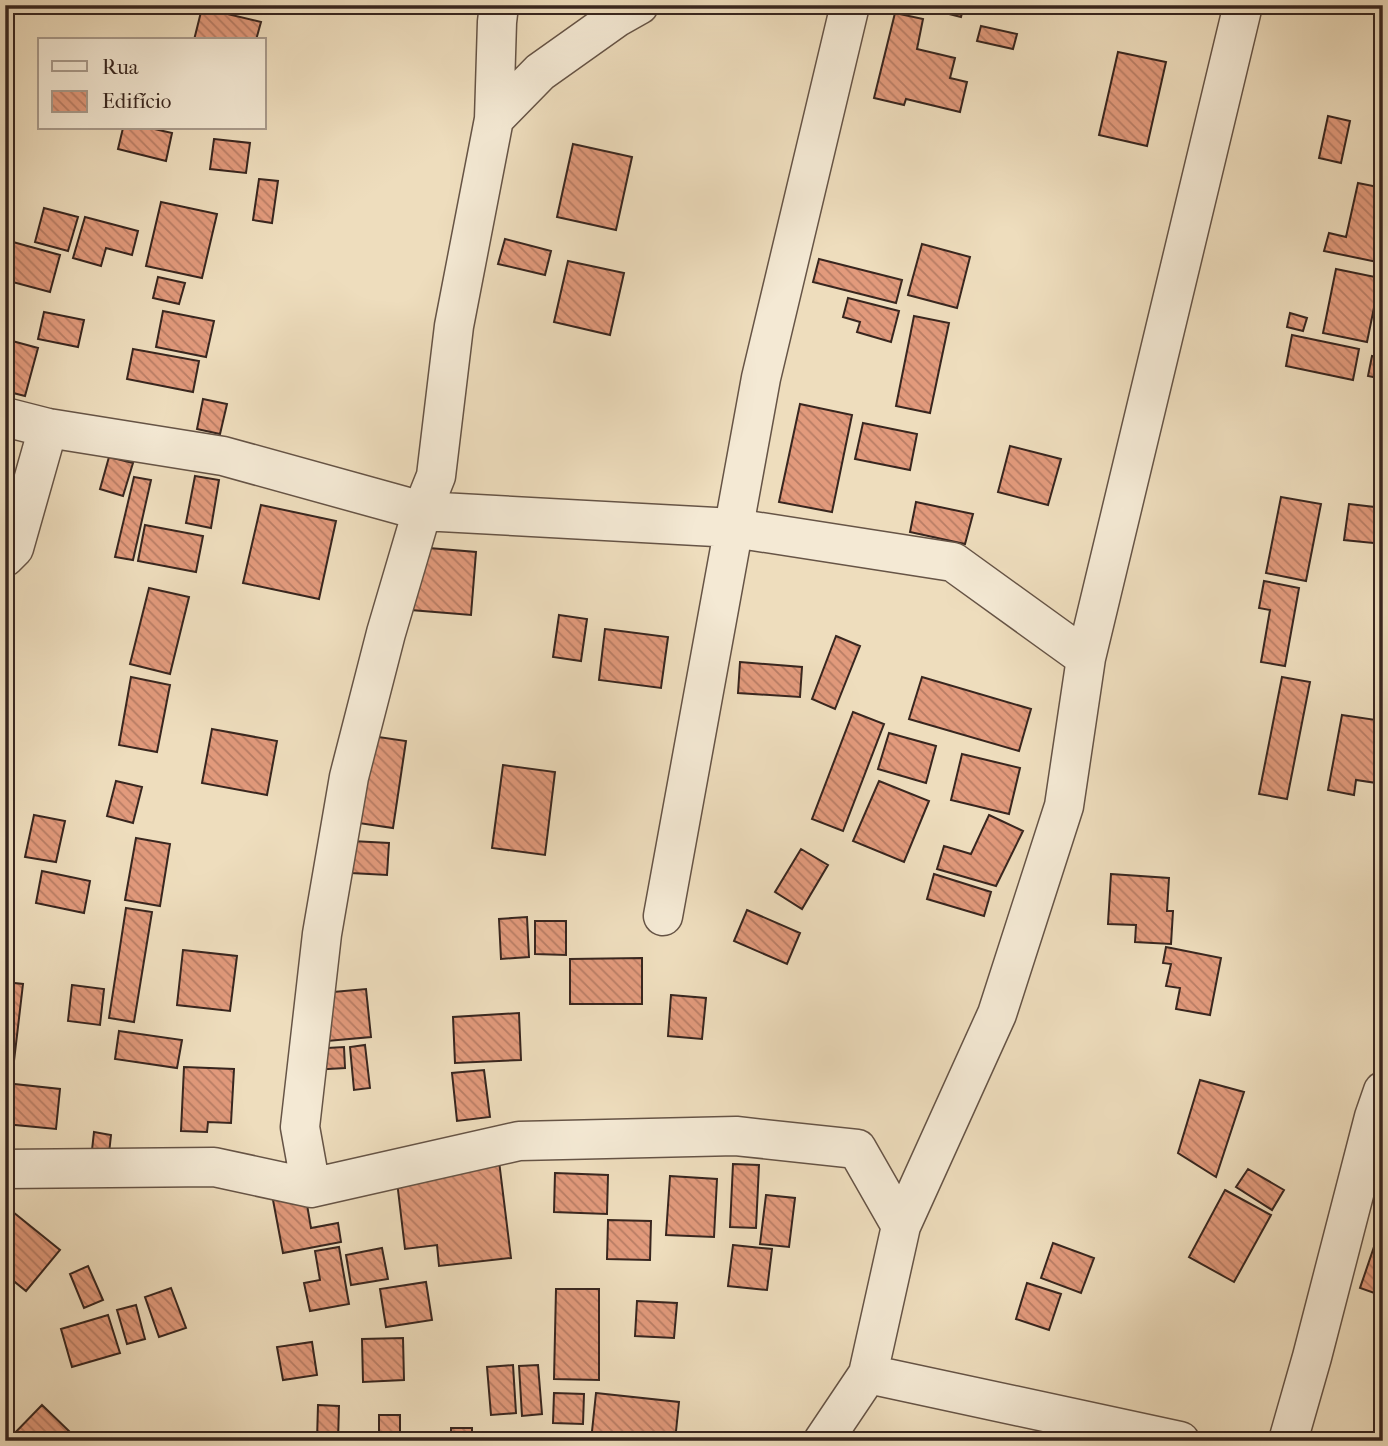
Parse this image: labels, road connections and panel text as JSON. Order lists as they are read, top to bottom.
{
  "legend": ["Rua", "Edifício"]
}
